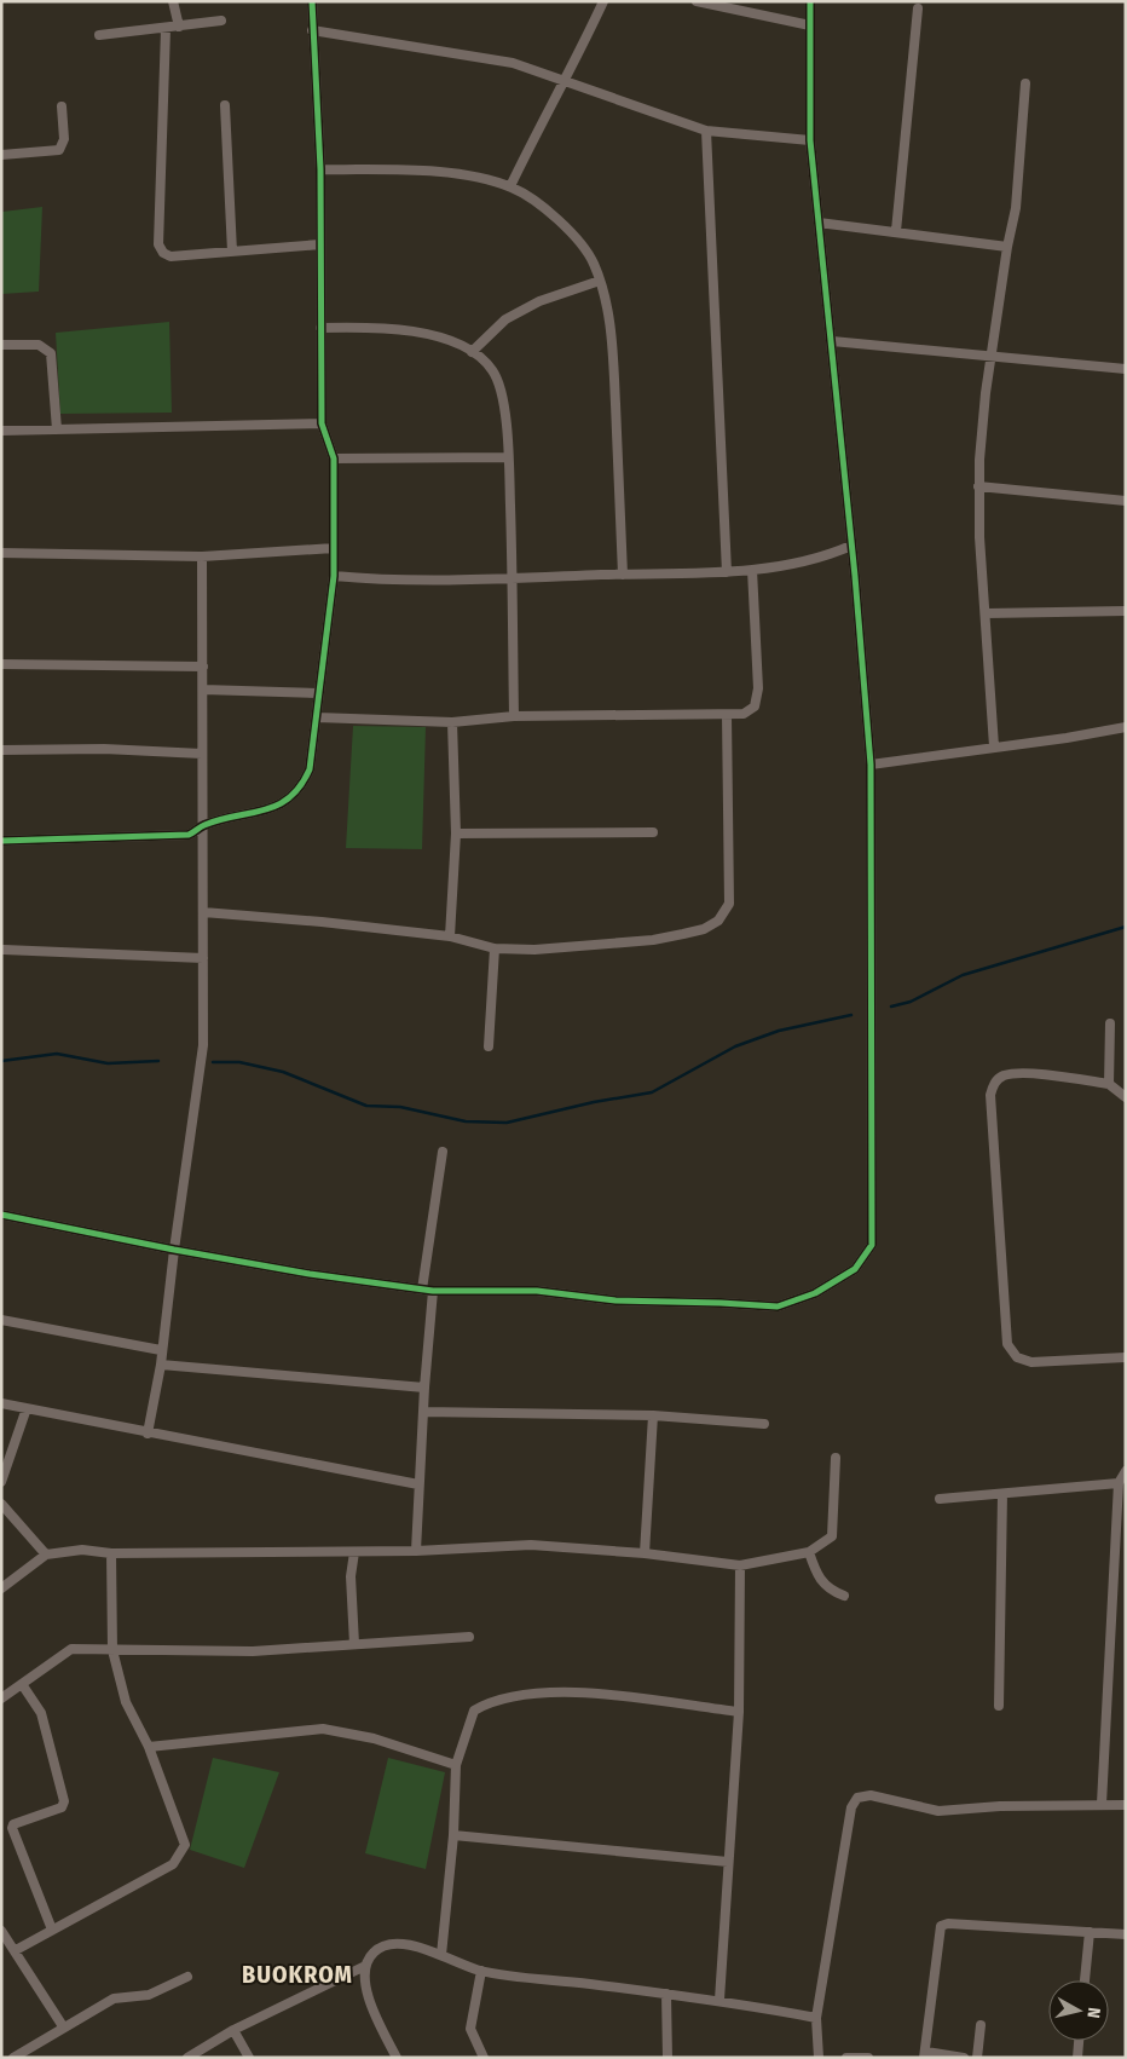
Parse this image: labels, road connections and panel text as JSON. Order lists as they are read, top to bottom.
{
  "districts": ["BUOKROM"],
  "north": "right"
}
